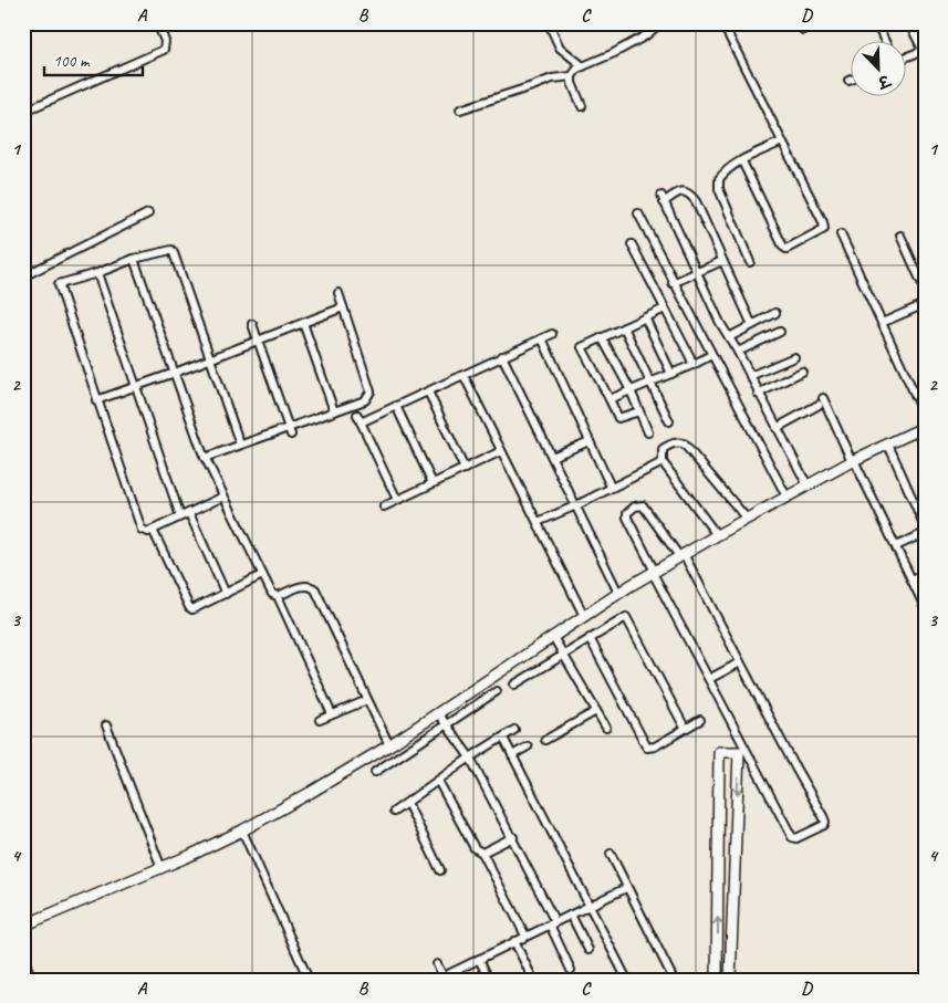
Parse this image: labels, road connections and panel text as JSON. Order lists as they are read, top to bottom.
{
  "scale_bar": "100 m",
  "north": "bottom right",
  "grid": {
    "columns": [
      "A",
      "B",
      "C",
      "D"
    ],
    "rows": [
      "1",
      "2",
      "3",
      "4"
    ]
  }
}
